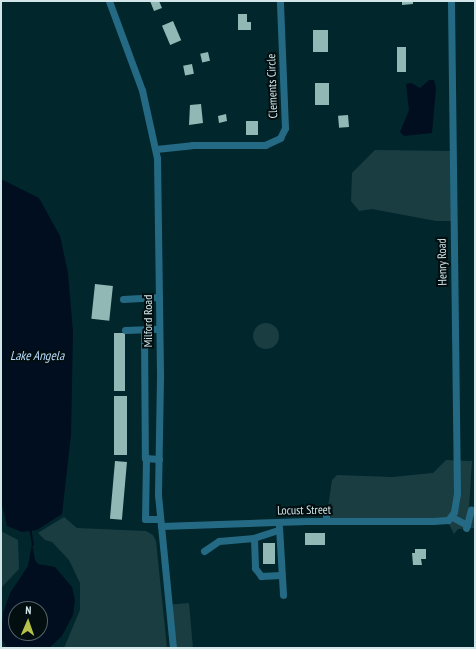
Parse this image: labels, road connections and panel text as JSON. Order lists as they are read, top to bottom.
{
  "streets": {
    "street": [
      "Clements Circle",
      "Henry Road",
      "Milford Road",
      "Locust Street"
    ]
  },
  "crossings": [
    ["Clements Circle", "Milford Road"],
    ["Henry Road", "Locust Street"],
    ["Milford Road", "Locust Street"]
  ],
  "water": ["Lake Angela"],
  "north": "top"
}
